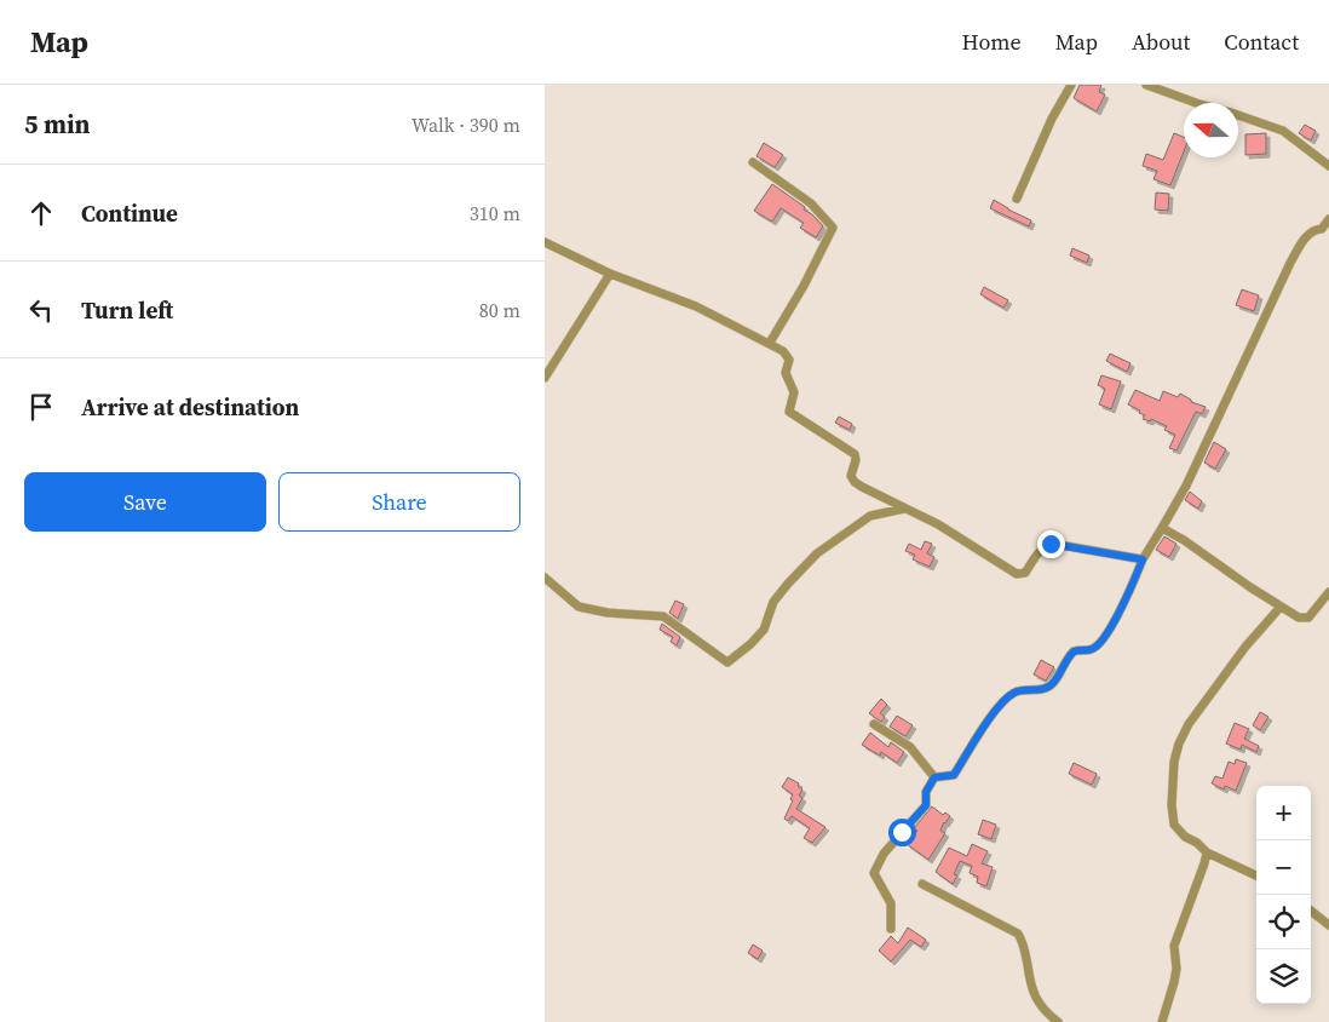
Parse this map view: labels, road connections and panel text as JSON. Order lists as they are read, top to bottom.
{
  "north": "left",
  "page": {
    "header": "Map",
    "nav": [
      "Home",
      "Map",
      "About",
      "Contact"
    ],
    "heading": ["5 min", "Walk · 390 m"],
    "list": [
      ["Continue", "310 m"],
      ["Turn left", "80 m"],
      "Arrive at destination"
    ],
    "buttons": ["Save", "Share"],
    "map_buttons": ["+", "−"]
  }
}
